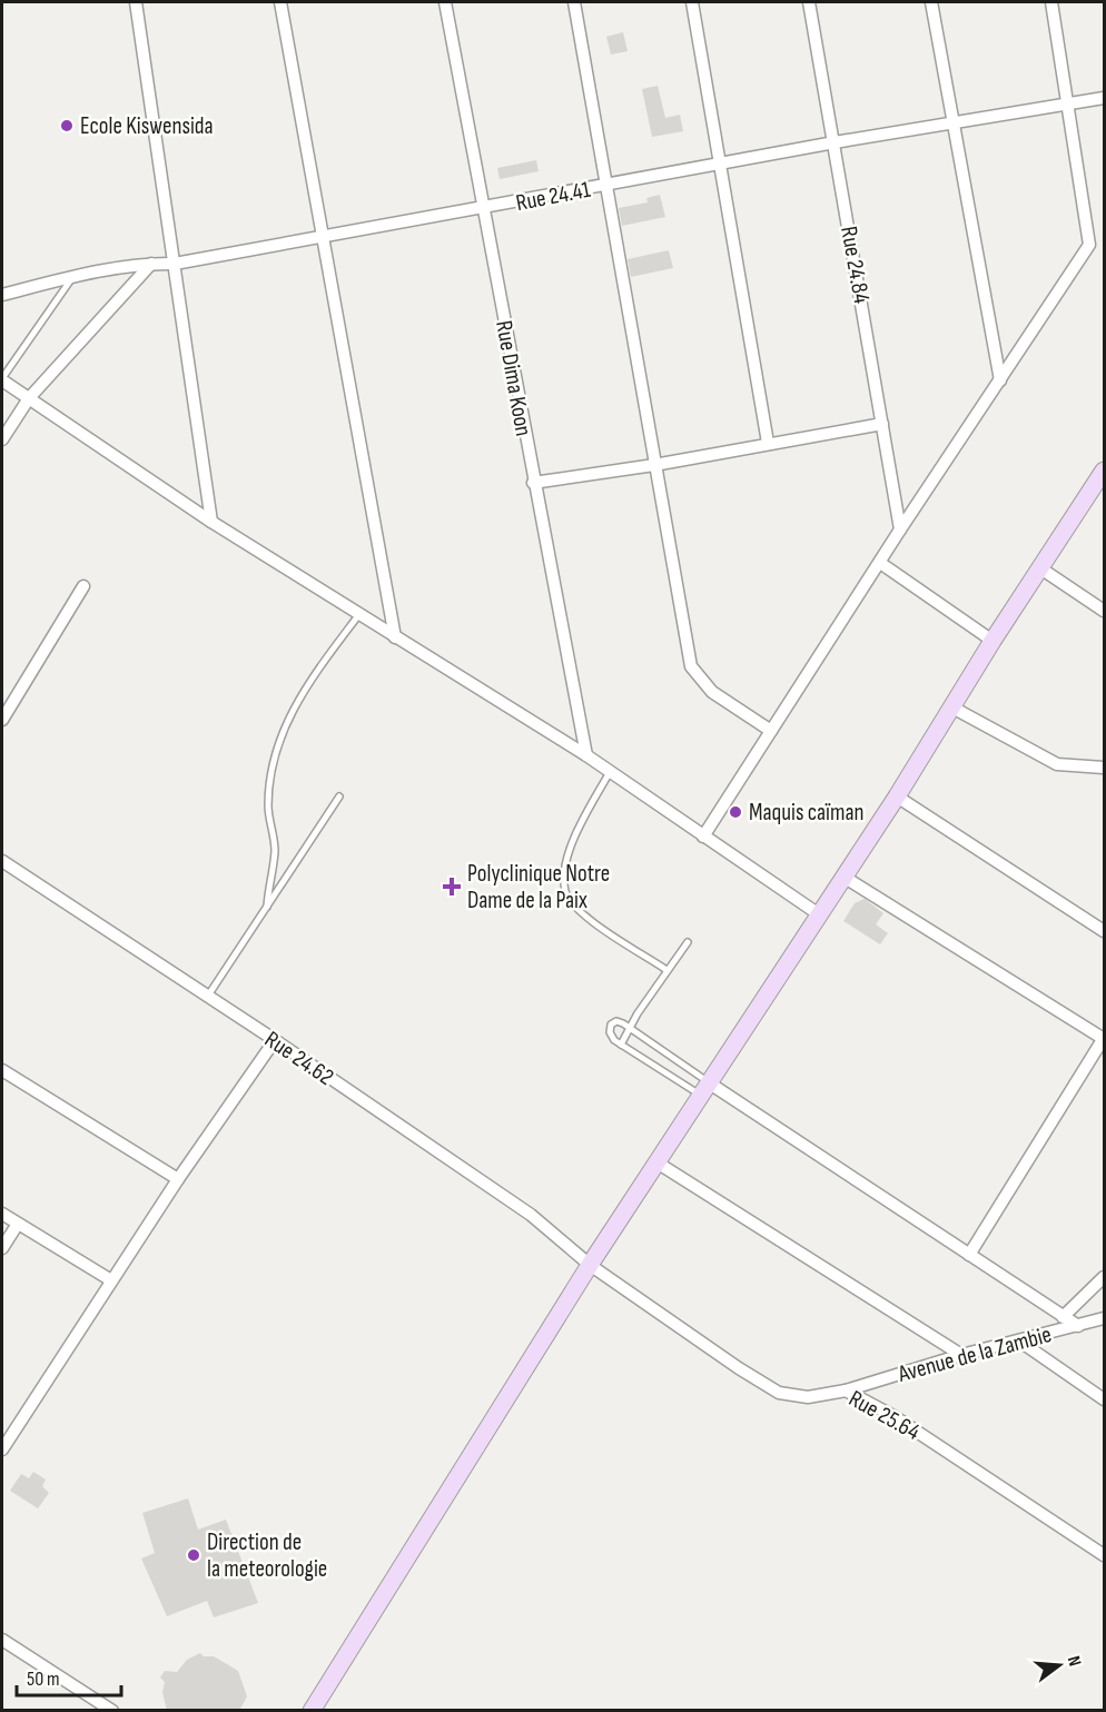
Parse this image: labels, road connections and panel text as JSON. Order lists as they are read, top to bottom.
{
  "streets": {
    "street": [
      "Rue 24.41",
      "Rue 24.84",
      "Rue Dima Koon",
      "Rue 24.62",
      "Avenue de la Zambie",
      "Rue 25.64"
    ]
  },
  "crossings": [
    ["Rue 24.41", "Rue 24.84"],
    ["Rue 24.41", "Rue Dima Koon"],
    ["Rue 24.62", "Rue 25.64"],
    ["Avenue de la Zambie", "Rue 25.64"]
  ],
  "places": {
    "other": ["Ecole Kiswensida", "Maquis caïman", "Direction de la meteorologie"],
    "health": ["Polyclinique Notre Dame de la Paix"]
  },
  "scale_bar": "50 m",
  "north": "right"
}
